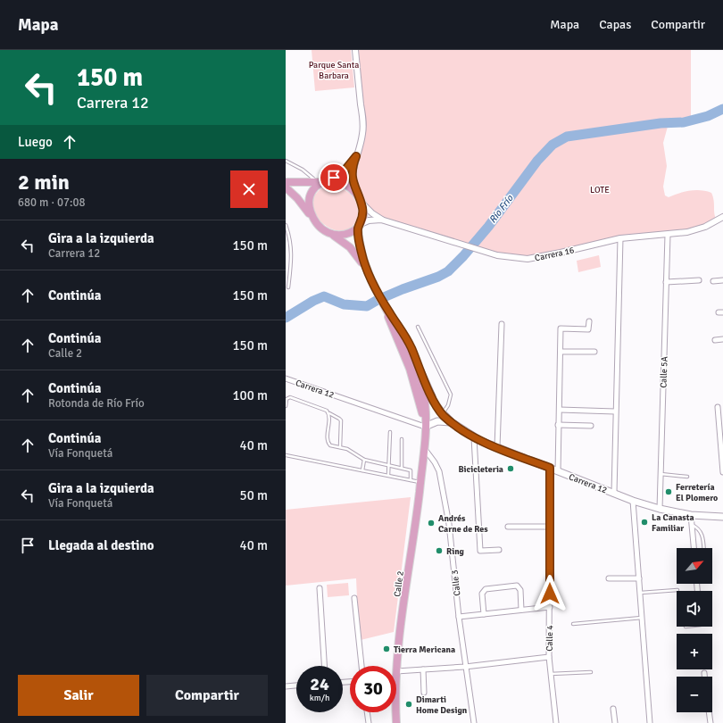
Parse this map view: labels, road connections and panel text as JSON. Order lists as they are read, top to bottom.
{
  "streets": {
    "main road": ["Carrera 12", "Calle 2"],
    "street": [
      "Carrera 16",
      "Calle 5A",
      "Calle 3",
      "Calle 4"
    ]
  },
  "crossings": [
    ["Carrera 16", "Calle 5A"],
    ["Calle 5A", "Carrera 12"],
    ["Carrera 12", "Calle 2"],
    ["Carrera 12", "Calle 4"],
    ["Calle 3", "Calle 2"]
  ],
  "water": ["Río Frío"],
  "parks": ["Parque Santa Barbara", "LOTE"],
  "places": [
    "Bicicleteria",
    "Ferretería El Plomero",
    "La Canasta Familiar",
    "Andrés Carne de Res",
    "Ring",
    "Tierra Mericana",
    "Dimarti Home Design"
  ],
  "north": "top right",
  "page": {
    "header": "Mapa",
    "nav": ["Mapa", "Capas", "Compartir"],
    "turn": ["150 m", "Carrera 12"],
    "then": "Luego",
    "heading": ["2 min", "680 m · 07:08"],
    "list": [
      {
        "name": "Gira a la izquierda",
        "note": "Carrera 12",
        "value": "150 m"
      },
      {
        "name": "Continúa",
        "value": "150 m"
      },
      {
        "name": "Continúa",
        "note": "Calle 2",
        "value": "150 m"
      },
      {
        "name": "Continúa",
        "note": "Rotonda de Río Frío",
        "value": "100 m"
      },
      {
        "name": "Continúa",
        "note": "Vía Fonquetá",
        "value": "40 m"
      },
      {
        "name": "Gira a la izquierda",
        "note": "Vía Fonquetá",
        "value": "50 m"
      },
      {
        "name": "Llegada al destino",
        "value": "40 m"
      }
    ],
    "map_buttons": ["+", "−"],
    "speed": "24 km/h",
    "limit": "30",
    "buttons": ["Salir", "Compartir"]
  }
}
